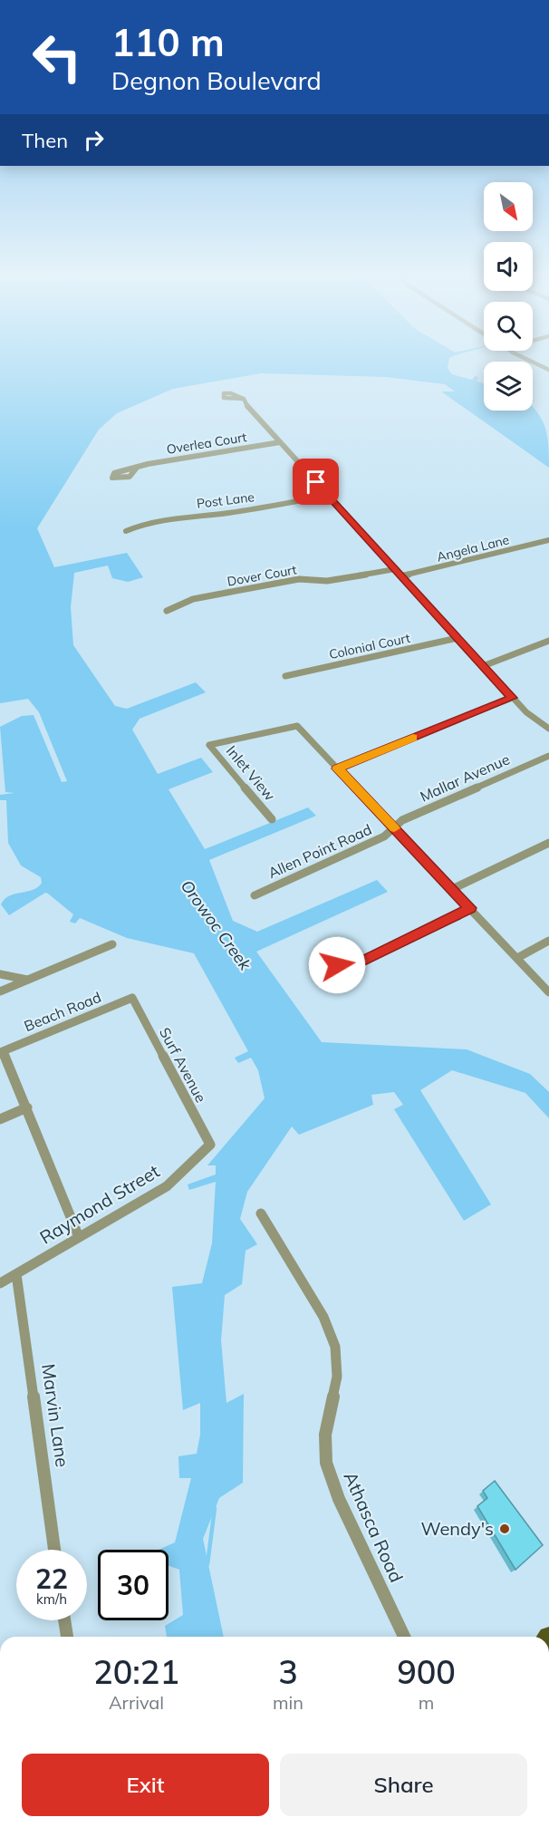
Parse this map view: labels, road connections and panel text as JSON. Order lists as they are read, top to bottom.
{
  "streets": {
    "street": [
      "Overlea Court",
      "Post Lane",
      "Angela Lane",
      "Dover Court",
      "Colonial Court",
      "Inlet View",
      "Mallar Avenue",
      "Allen Point Road",
      "Beach Road",
      "Surf Avenue",
      "Raymond Street",
      "Marvin Lane",
      "Athasca Road"
    ]
  },
  "crossings": [
    ["Mallar Avenue", "Allen Point Road"],
    ["Beach Road", "Surf Avenue"],
    ["Surf Avenue", "Raymond Street"],
    ["Raymond Street", "Marvin Lane"]
  ],
  "water": ["Orowoc Creek"],
  "places": ["Wendy's"],
  "north": "bottom right",
  "page": {
    "turn": ["110 m", "Degnon Boulevard"],
    "then": "Then",
    "speed": "22 km/h",
    "limit": "30",
    "eta": [
      "20:21",
      "Arrival",
      "3",
      "min",
      "900",
      "m"
    ],
    "buttons": ["Exit", "Share"]
  }
}
